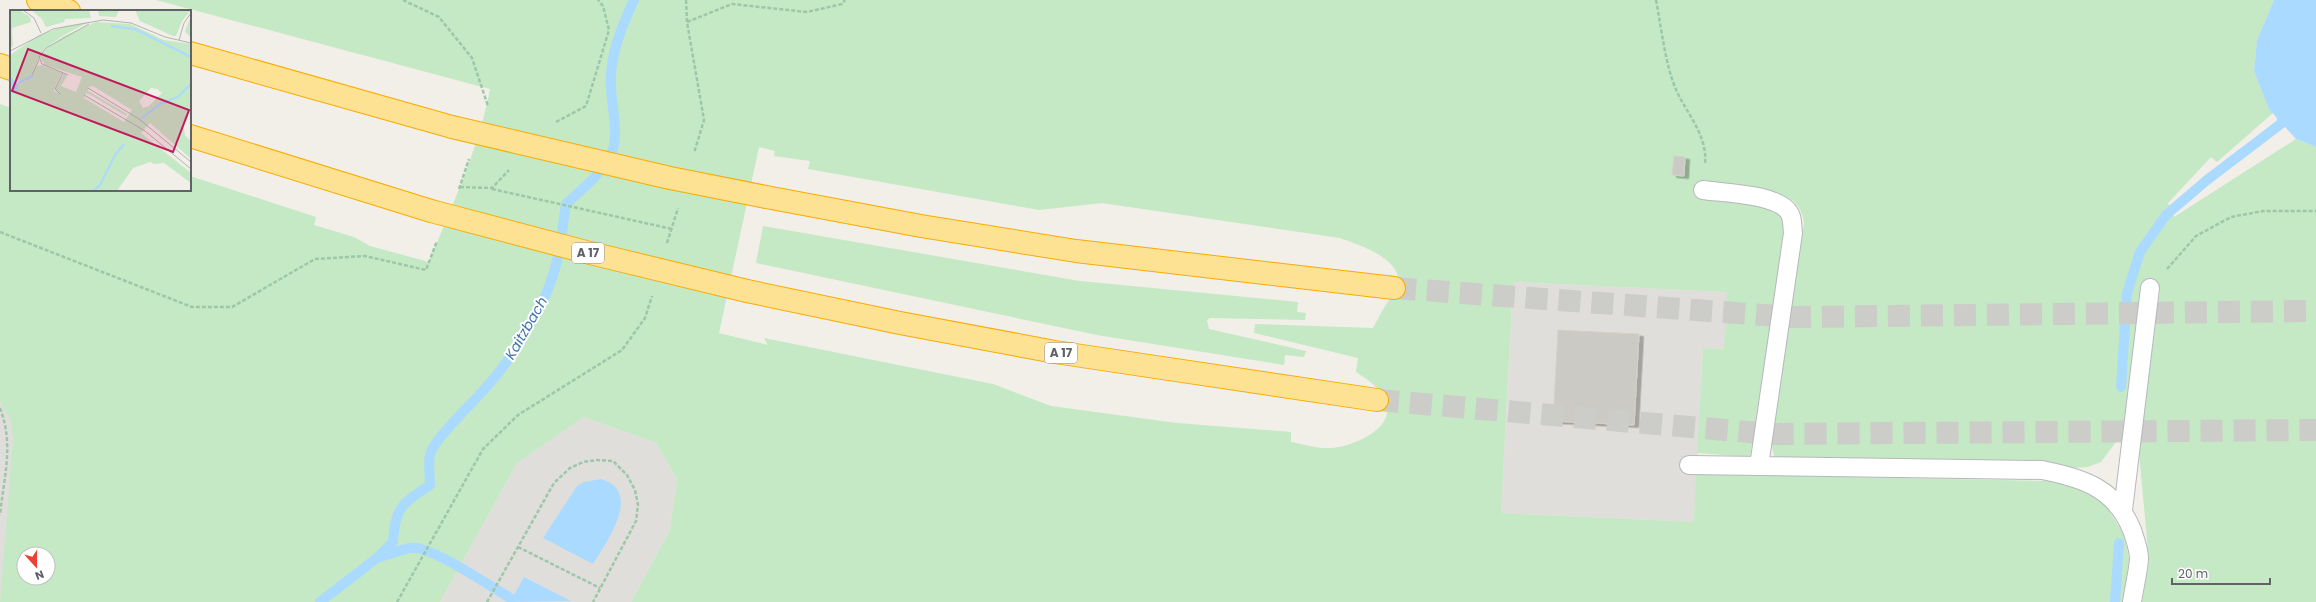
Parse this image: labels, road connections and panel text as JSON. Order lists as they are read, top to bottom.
{
  "streets": {
    "highway": ["A 17"]
  },
  "water": ["Kaitzbach"],
  "scale_bar": "20 m",
  "north": "bottom"
}
